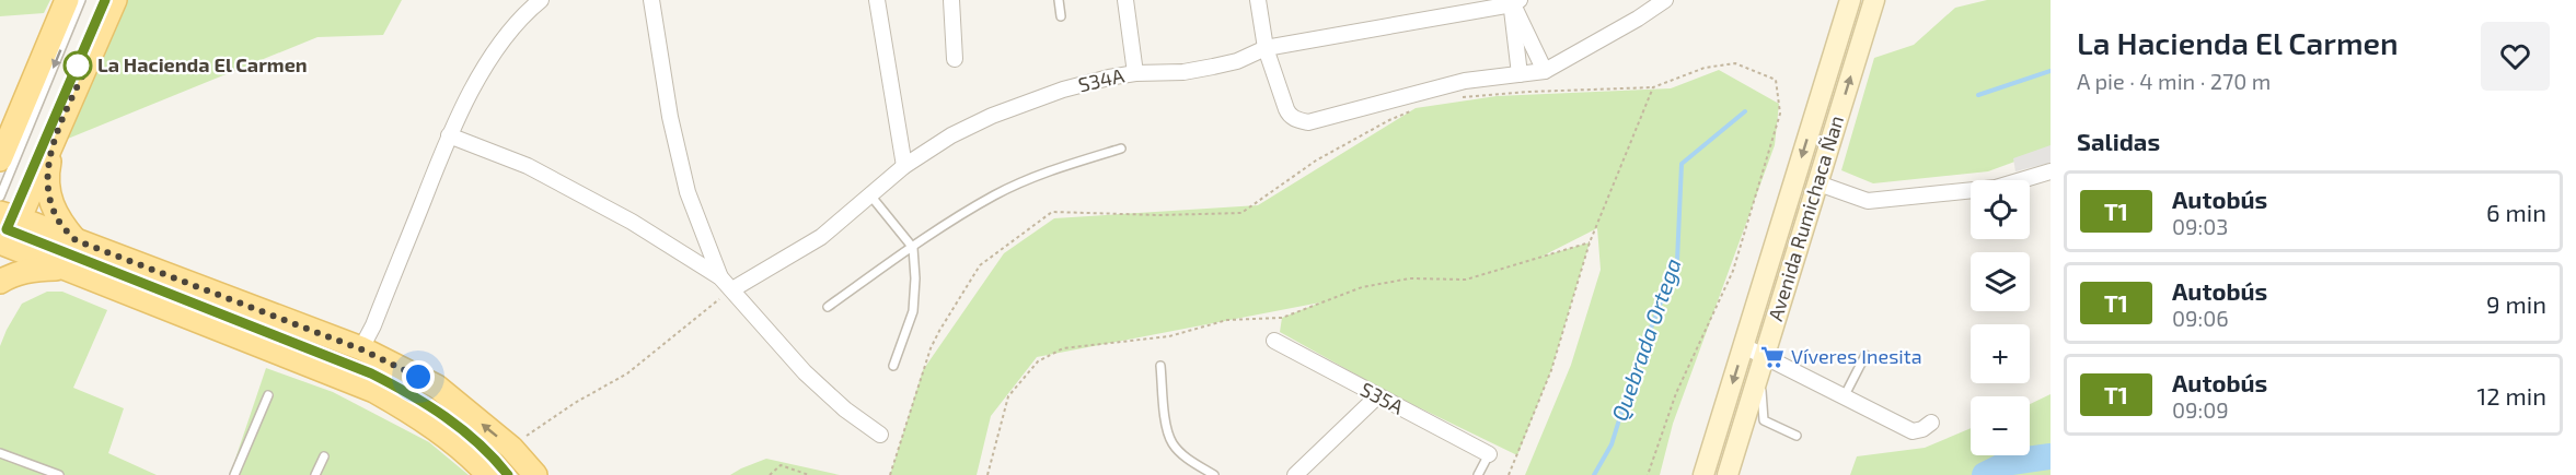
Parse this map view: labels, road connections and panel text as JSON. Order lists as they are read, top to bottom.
{
  "streets": {
    "main road": ["Avenida Rumichaca Ñan"],
    "street": ["S34A", "S35A"]
  },
  "water": ["Quebrada Ortega"],
  "places": {
    "other": ["La Hacienda El Carmen"],
    "supermarket": ["Víveres Inesita"]
  },
  "lines": ["bus line T1"],
  "page": {
    "heading": [
      ["La Hacienda El Carmen", "A pie · 4 min · 270 m"],
      "Salidas"
    ],
    "list": [
      {
        "mark": "T1",
        "name": "Autobús",
        "note": "09:03",
        "value": "6 min"
      },
      {
        "mark": "T1",
        "name": "Autobús",
        "note": "09:06",
        "value": "9 min"
      },
      {
        "mark": "T1",
        "name": "Autobús",
        "note": "09:09",
        "value": "12 min"
      }
    ],
    "map_buttons": ["+", "−"]
  }
}
